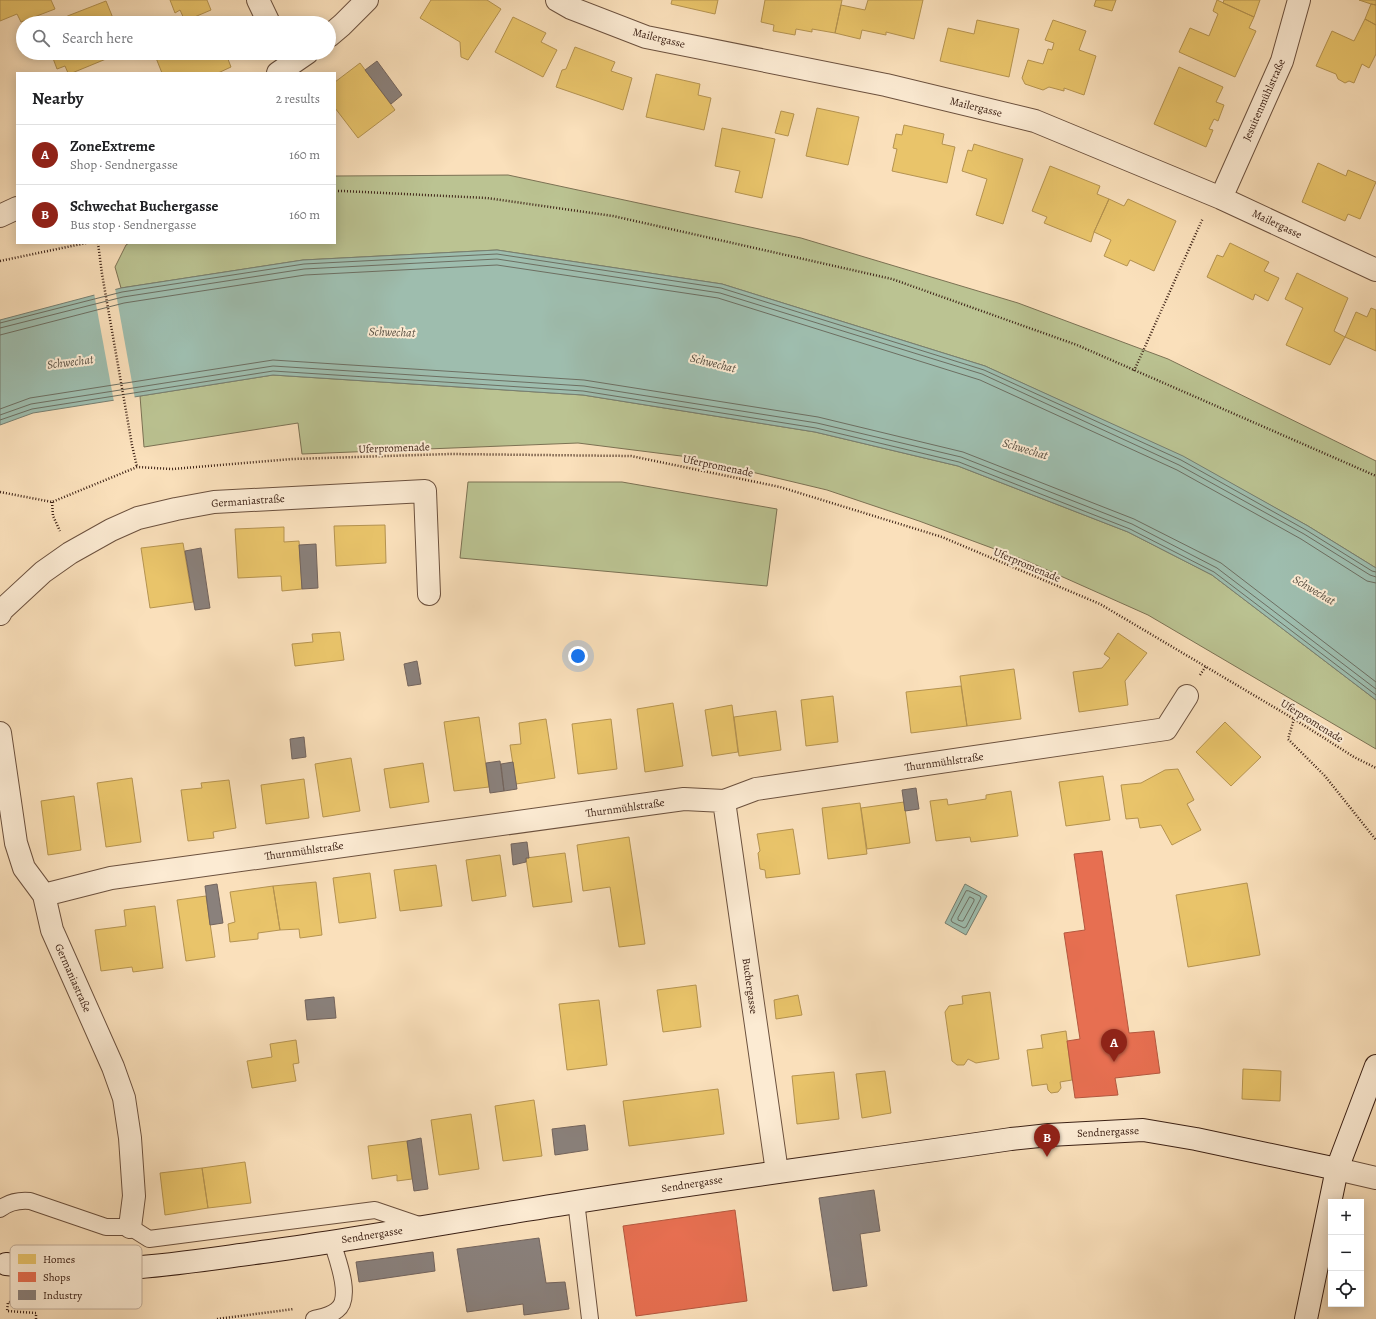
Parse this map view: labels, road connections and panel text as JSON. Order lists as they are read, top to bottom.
{
  "streets": {
    "street": [
      "Mailergasse",
      "Jesuitenmühlstraße",
      "Germaniastraße",
      "Thurnmühlstraße",
      "Buchergasse",
      "Sendnergasse"
    ],
    "path": ["Uferpromenade"]
  },
  "crossings": [
    ["Mailergasse", "Jesuitenmühlstraße"],
    ["Germaniastraße", "Thurnmühlstraße"],
    ["Thurnmühlstraße", "Buchergasse"],
    ["Buchergasse", "Sendnergasse"]
  ],
  "water": ["Schwechat"],
  "legend": ["Homes", "Shops", "Industry"],
  "page": {
    "search": "Search here",
    "heading": ["Nearby", "2 results"],
    "list": [
      {
        "mark": "A",
        "name": "ZoneExtreme",
        "note": "Shop · Sendnergasse",
        "value": "160 m"
      },
      {
        "mark": "B",
        "name": "Schwechat Buchergasse",
        "note": "Bus stop · Sendnergasse",
        "value": "160 m"
      }
    ],
    "pins": ["A", "B"],
    "map_buttons": ["+", "−"]
  }
}
